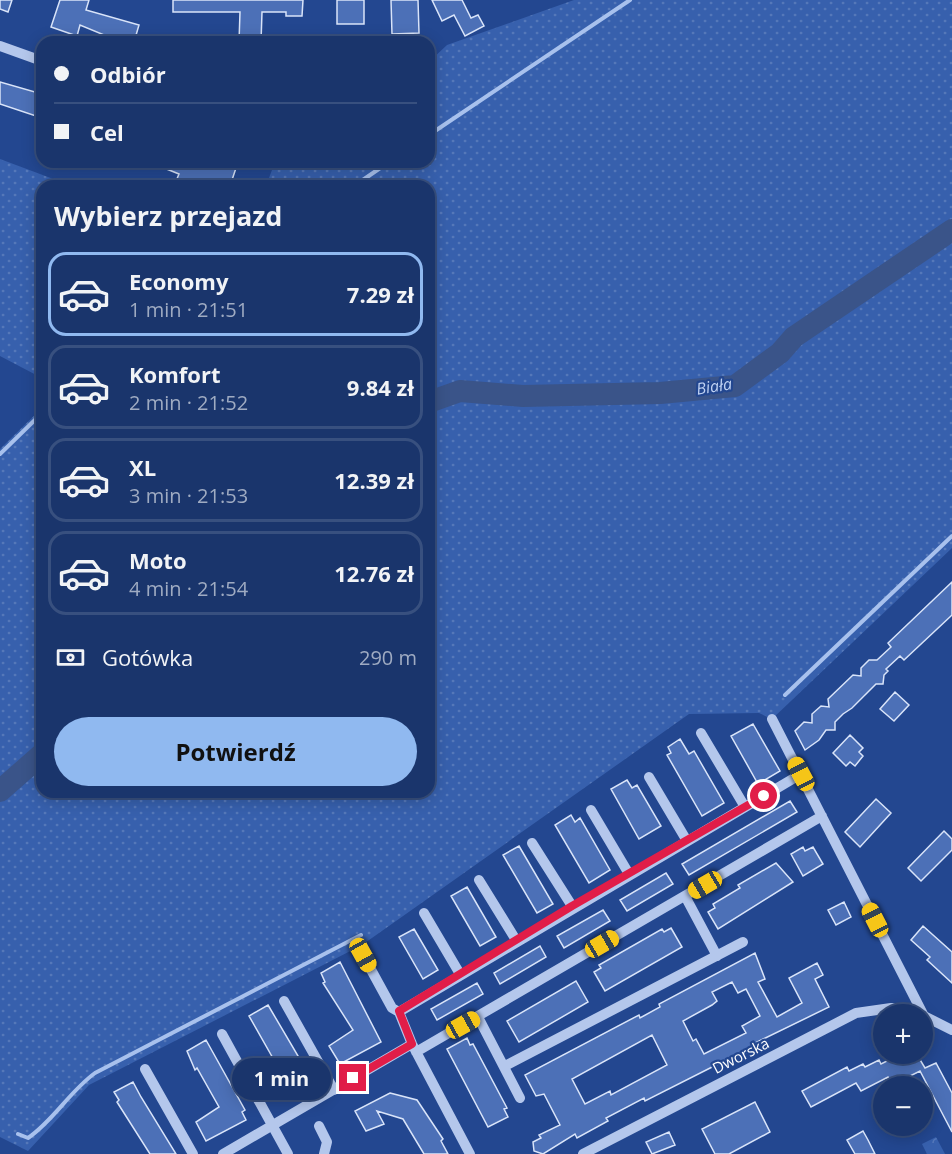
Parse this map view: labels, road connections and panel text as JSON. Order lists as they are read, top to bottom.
{
  "streets": {
    "street": ["Dworska"]
  },
  "water": ["Biała"],
  "page": {
    "banner": ["Odbiór", "Cel"],
    "heading": "Wybierz przejazd",
    "list": [
      {
        "name": "Economy",
        "note": "1 min · 21:51",
        "value": "7.29 zł"
      },
      {
        "name": "Komfort",
        "note": "2 min · 21:52",
        "value": "9.84 zł"
      },
      {
        "name": "XL",
        "note": "3 min · 21:53",
        "value": "12.39 zł"
      },
      {
        "name": "Moto",
        "note": "4 min · 21:54",
        "value": "12.76 zł"
      }
    ],
    "pay": ["Gotówka", "290 m"],
    "buttons": "Potwierdź",
    "map_buttons": ["+", "−"],
    "bubble": "1 min"
  }
}
